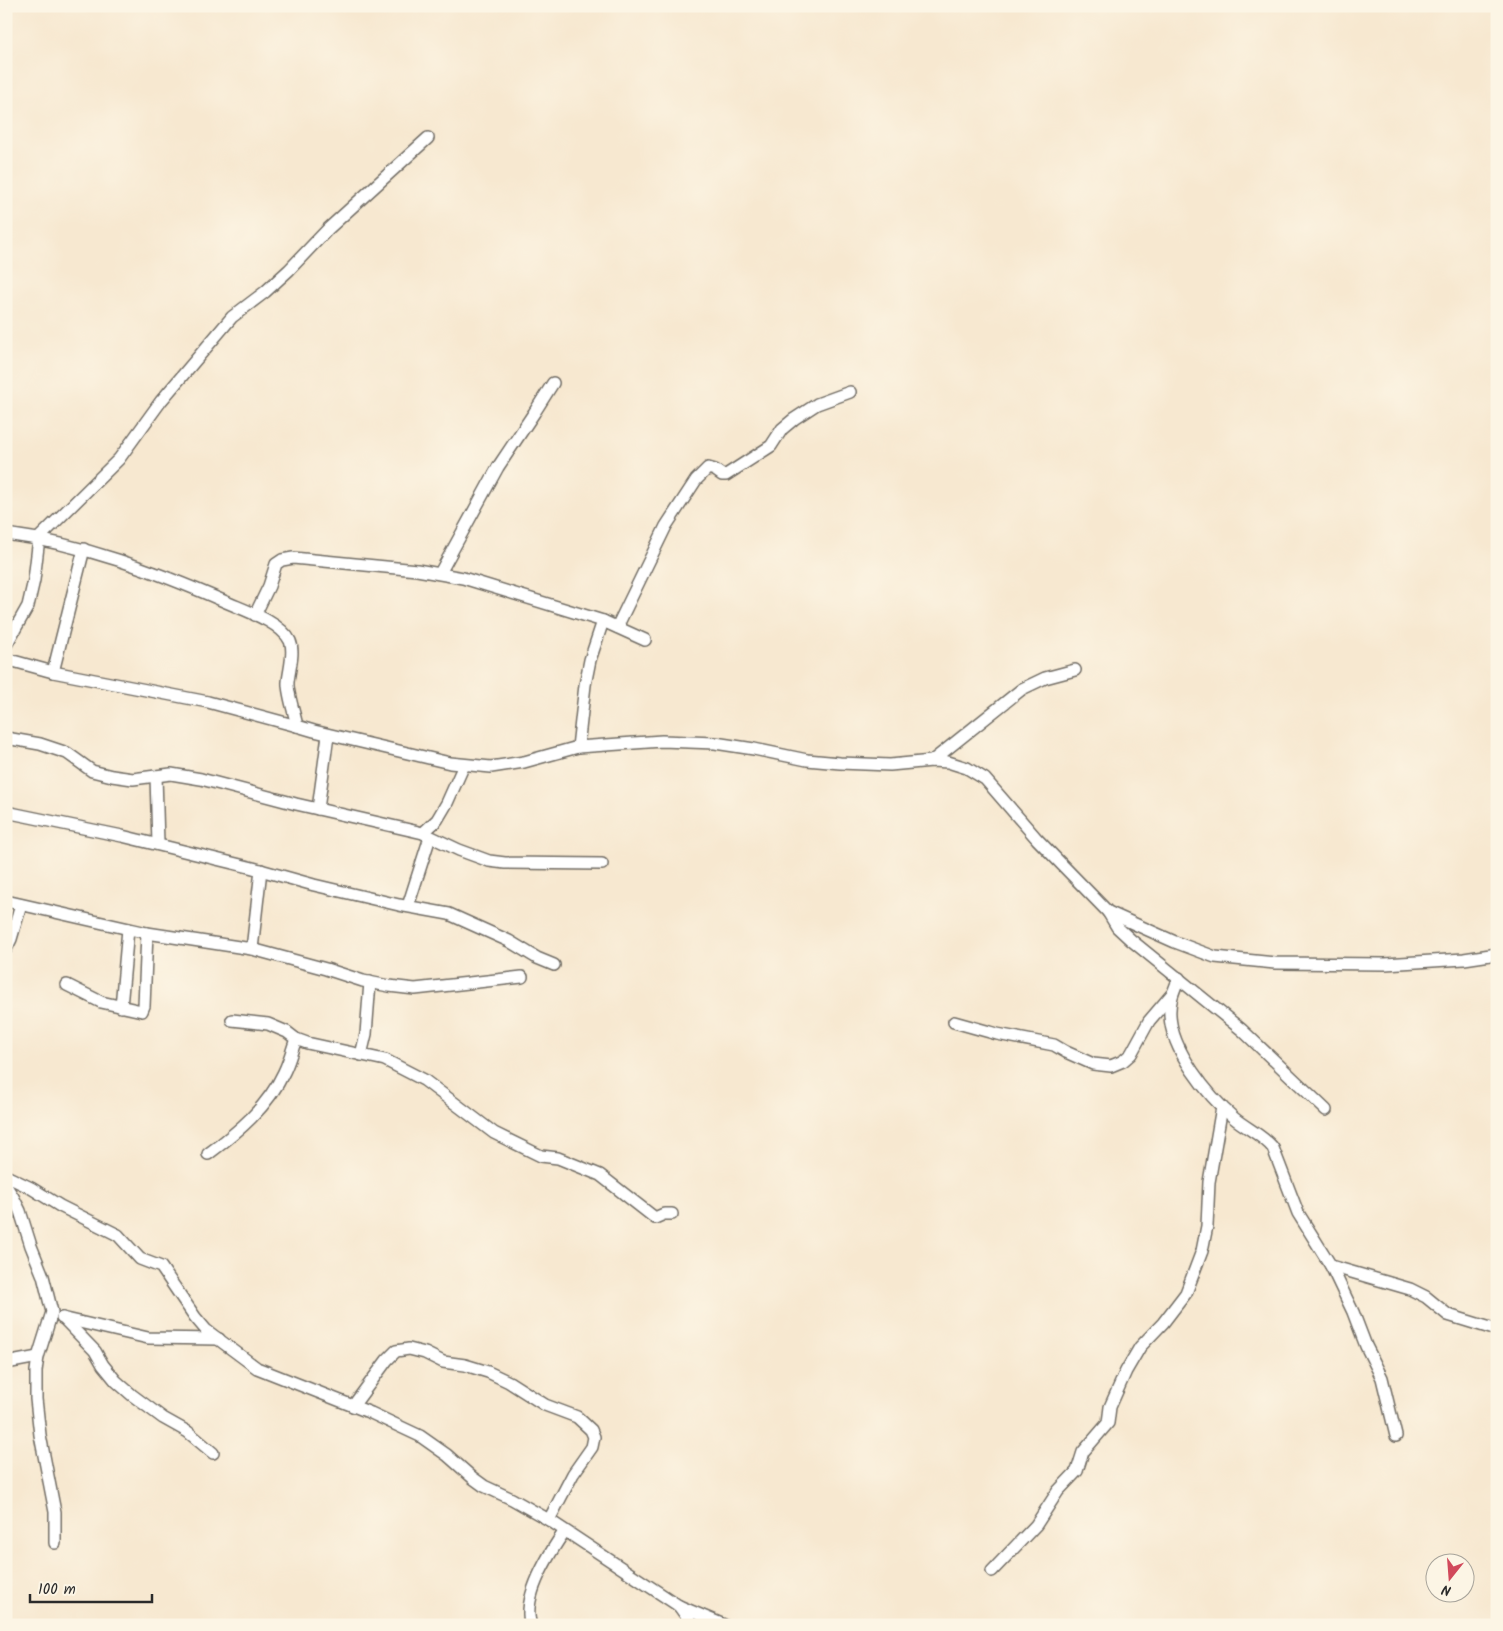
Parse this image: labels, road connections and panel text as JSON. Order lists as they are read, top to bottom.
{
  "scale_bar": "100 m",
  "north": "bottom"
}
